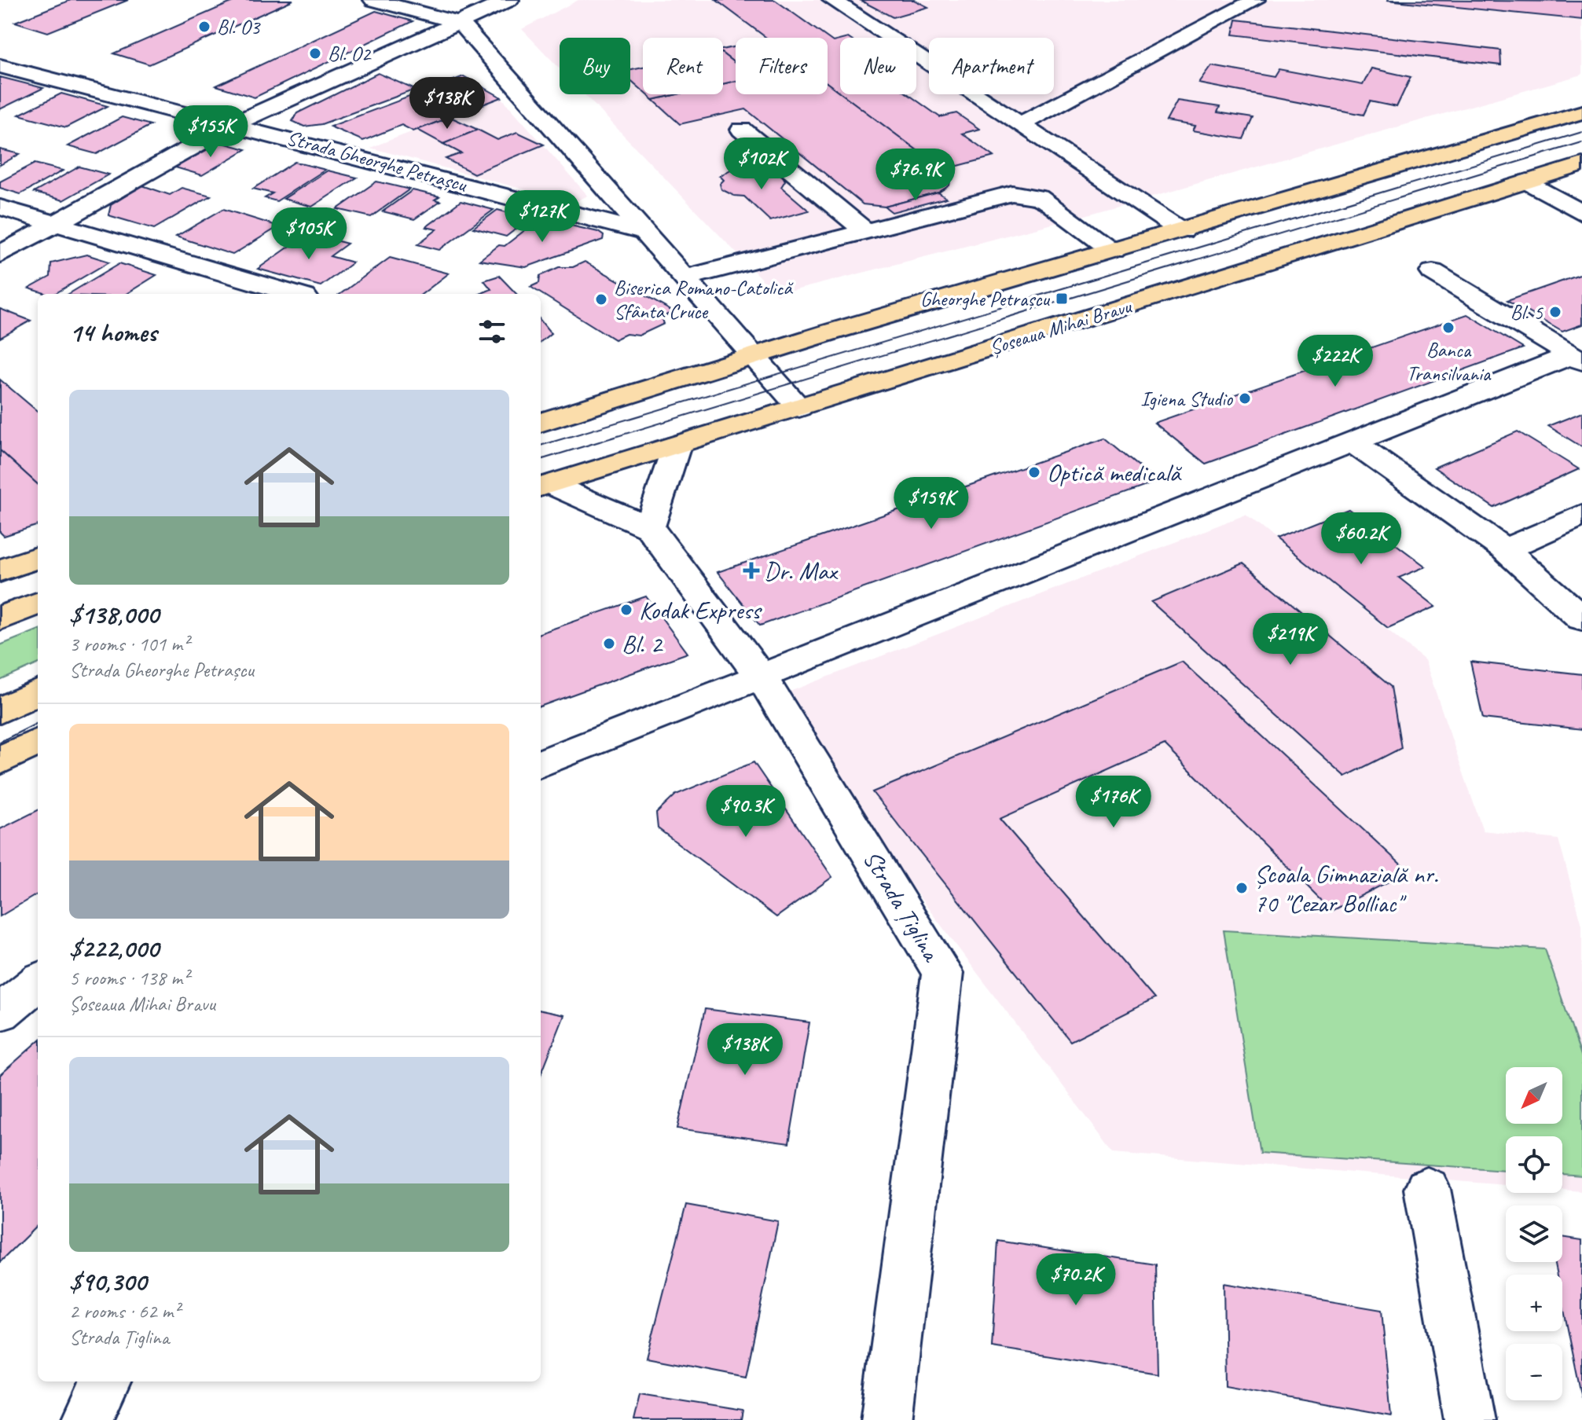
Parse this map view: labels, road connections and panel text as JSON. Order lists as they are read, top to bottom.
{
  "streets": {
    "main road": ["Șoseaua Mihai Bravu"],
    "street": ["Strada Gheorghe Petrașcu", "Strada Țiglina"]
  },
  "places": {
    "other": [
      "Bl. O3",
      "Bl. O2",
      "Biserica Romano-Catolică Sfânta Cruce",
      "Bl. 5",
      "Banca Transilvania",
      "Igiena Studio",
      "Optică medicală",
      "Kodak Express",
      "Bl. 2",
      "Școala Gimnazială nr. 70 \"Cezar Bolliac\""
    ],
    "transit": ["Gheorghe Petrașcu"],
    "health": ["Dr. Max"]
  },
  "north": "bottom left",
  "page": {
    "chip": [
      "Buy",
      "Rent",
      "Filters",
      "New",
      "Apartment"
    ],
    "price": [
      "$138K",
      "$155K",
      "$102K",
      "$76.9K",
      "$127K",
      "$105K",
      "$222K",
      "$159K",
      "$60.2K",
      "$219K",
      "$176K",
      "$90.3K",
      "$138K",
      "$70.2K"
    ],
    "heading": "14 homes",
    "list": [
      {
        "name": "$138,000",
        "note": "3 rooms · 101 m² · Strada Gheorghe Petrașcu"
      },
      {
        "name": "$222,000",
        "note": "5 rooms · 138 m² · Șoseaua Mihai Bravu"
      },
      {
        "name": "$90,300",
        "note": "2 rooms · 62 m² · Strada Țiglina"
      }
    ],
    "map_buttons": ["+", "−"]
  }
}
